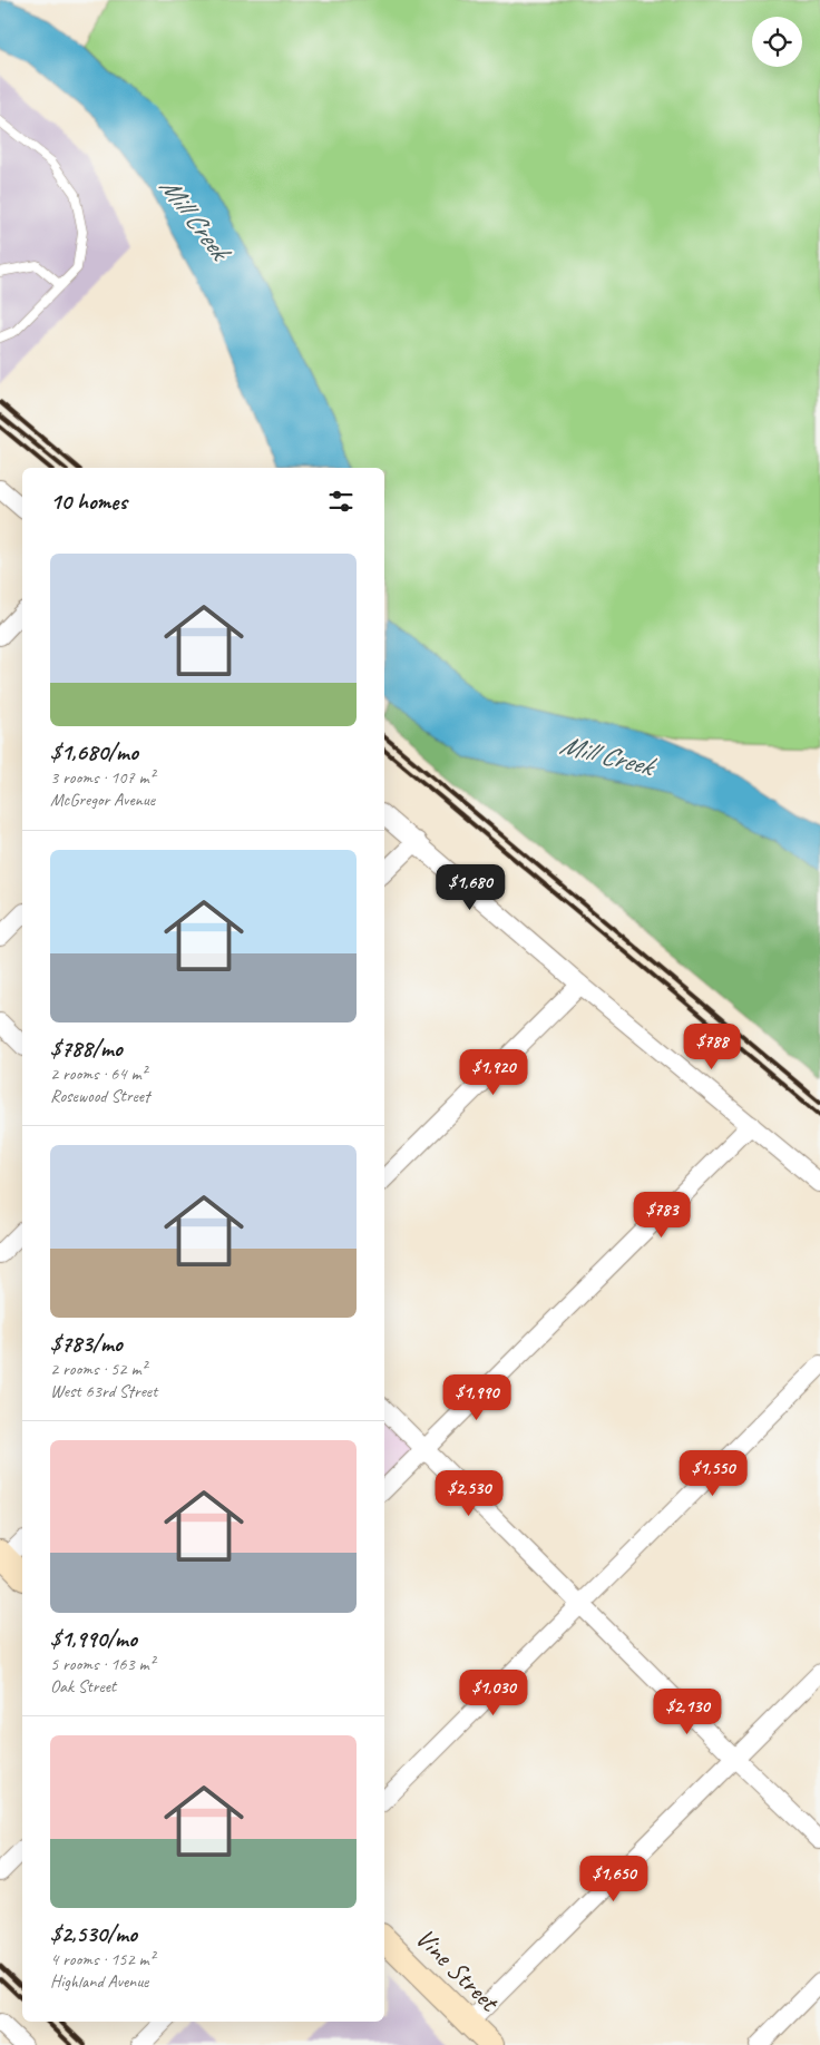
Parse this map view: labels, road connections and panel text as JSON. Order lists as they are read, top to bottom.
{
  "streets": {
    "main road": ["Vine Street"]
  },
  "water": ["Mill Creek"],
  "page": {
    "heading": "10 homes",
    "list": [
      {
        "name": "$1,680/mo",
        "note": "3 rooms · 107 m² · McGregor Avenue"
      },
      {
        "name": "$788/mo",
        "note": "2 rooms · 64 m² · Rosewood Street"
      },
      {
        "name": "$783/mo",
        "note": "2 rooms · 52 m² · West 63rd Street"
      },
      {
        "name": "$1,990/mo",
        "note": "5 rooms · 163 m² · Oak Street"
      },
      {
        "name": "$2,530/mo",
        "note": "4 rooms · 152 m² · Highland Avenue"
      }
    ],
    "price": [
      "$1,680",
      "$788",
      "$1,920",
      "$783",
      "$1,990",
      "$1,550",
      "$2,530",
      "$1,030",
      "$2,130",
      "$1,650"
    ]
  }
}
